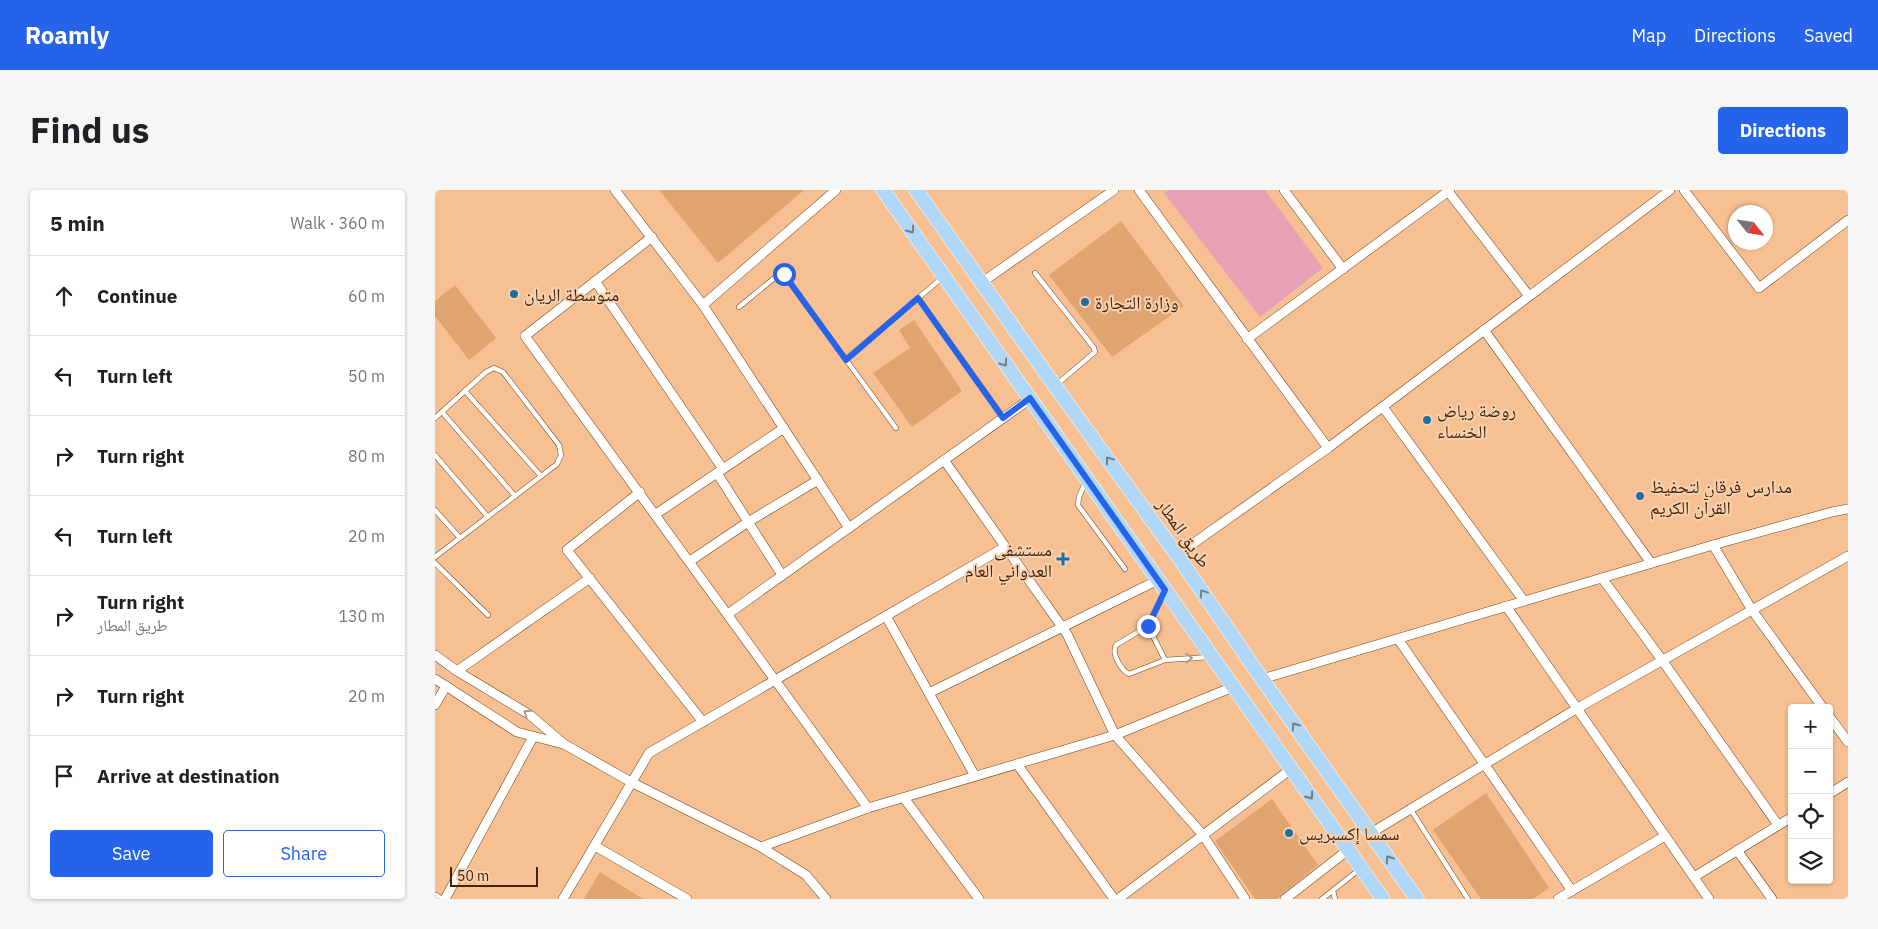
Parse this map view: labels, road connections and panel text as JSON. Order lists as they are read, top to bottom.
{
  "streets": {
    "main road": ["طريق المطار"]
  },
  "places": {
    "other": [
      "متوسطة الريان",
      "وزارة التجارة",
      "روضة رياض الخنساء",
      "مدارس فرقان لتحفيظ القرآن الكريم",
      "سمسا إكسبريس"
    ],
    "health": ["مستشفى العدواني العام"]
  },
  "scale_bar": "50 m",
  "north": "bottom right",
  "page": {
    "header": "Roamly",
    "nav": ["Map", "Directions", "Saved"],
    "title": "Find us",
    "buttons": [
      "Directions",
      ["Save", "Share"]
    ],
    "heading": ["5 min", "Walk · 360 m"],
    "list": [
      ["Continue", "60 m"],
      ["Turn left", "50 m"],
      ["Turn right", "80 m"],
      ["Turn left", "20 m"],
      ["Turn right", "طريق المطار", "130 m"],
      ["Turn right", "20 m"],
      "Arrive at destination"
    ],
    "map_buttons": ["+", "−"],
    "scale": "50 m"
  }
}
